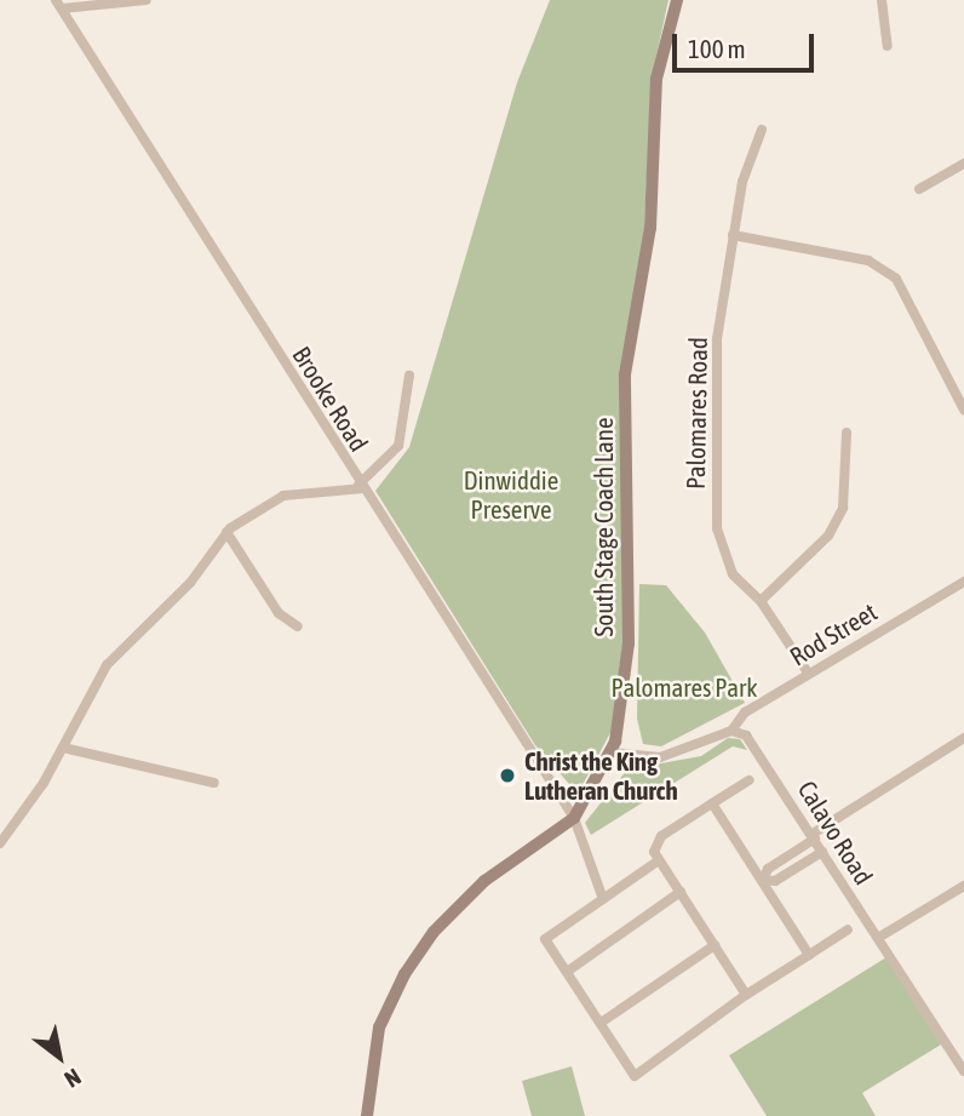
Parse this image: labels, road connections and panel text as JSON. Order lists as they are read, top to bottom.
{
  "streets": {
    "main road": ["South Stage Coach Lane"],
    "street": [
      "Brooke Road",
      "Palomares Road",
      "Rod Street",
      "Calavo Road"
    ]
  },
  "crossings": [
    ["Brooke Road", "South Stage Coach Lane"],
    ["Palomares Road", "Rod Street"],
    ["Rod Street", "Calavo Road"]
  ],
  "parks": ["Dinwiddie Preserve", "Palomares Park"],
  "places": ["Christ the King Lutheran Church"],
  "scale_bar": "100 m",
  "north": "bottom right"
}
